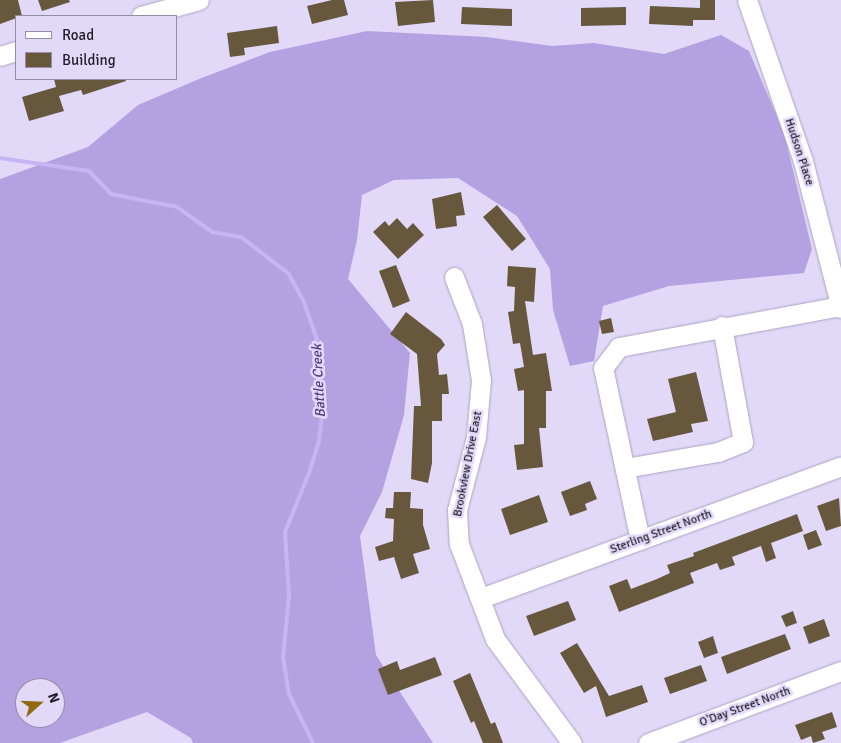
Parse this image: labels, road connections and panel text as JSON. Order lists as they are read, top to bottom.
{
  "streets": {
    "street": [
      "Hudson Place",
      "Brookview Drive East",
      "Sterling Street North",
      "O'Day Street North"
    ]
  },
  "crossings": [
    ["Brookview Drive East", "Sterling Street North"]
  ],
  "water": ["Battle Creek"],
  "legend": ["Road", "Building"],
  "north": "right"
}
